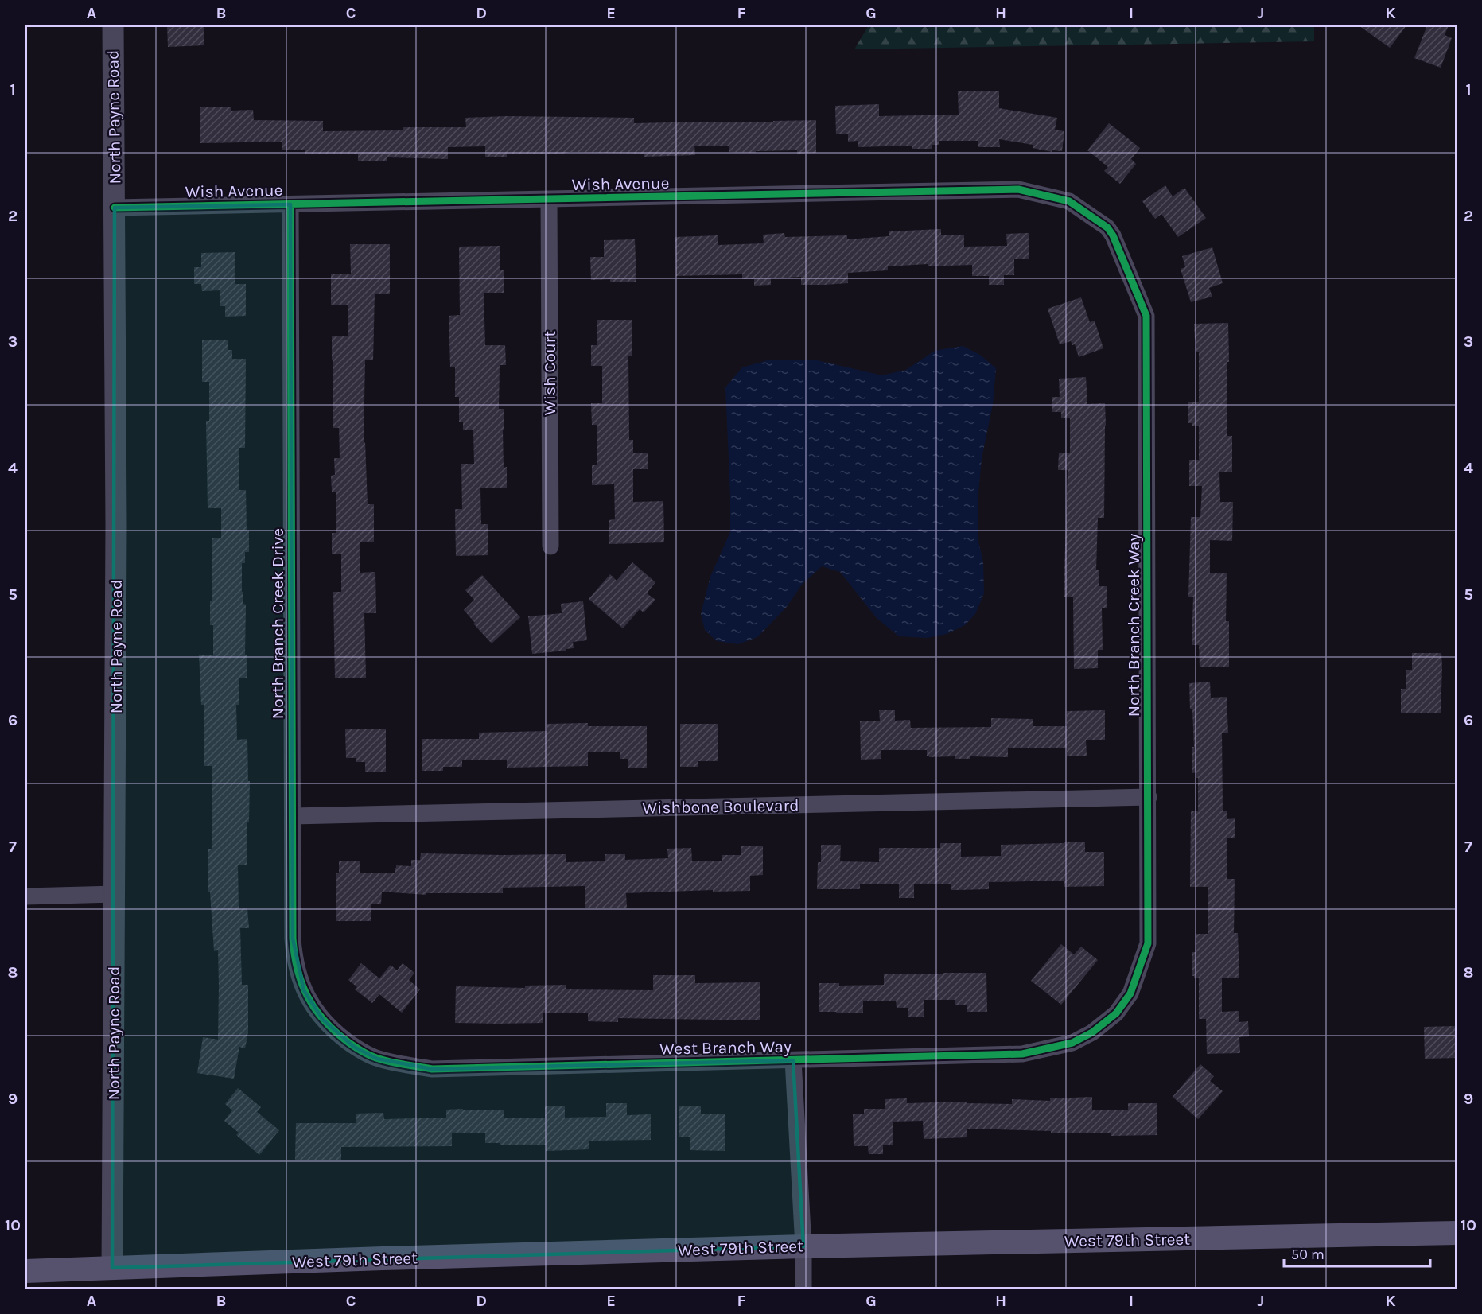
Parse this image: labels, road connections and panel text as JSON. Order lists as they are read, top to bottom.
{
  "streets": {
    "main road": ["West 79th Street"],
    "street": [
      "North Payne Road",
      "Wish Avenue",
      "Wish Court",
      "North Branch Creek Drive",
      "North Branch Creek Way",
      "Wishbone Boulevard",
      "West Branch Way"
    ]
  },
  "crossings": [
    ["North Payne Road", "Wish Avenue"],
    ["North Payne Road", "West 79th Street"],
    ["Wish Avenue", "Wish Court"],
    ["Wish Avenue", "North Branch Creek Drive"],
    ["Wish Avenue", "North Branch Creek Way"],
    ["North Branch Creek Drive", "Wishbone Boulevard"],
    ["North Branch Creek Drive", "West Branch Way"],
    ["North Branch Creek Way", "Wishbone Boulevard"],
    ["North Branch Creek Way", "West Branch Way"]
  ],
  "scale_bar": "50 m",
  "grid": {
    "columns": [
      "A",
      "B",
      "C",
      "D",
      "E",
      "F",
      "G",
      "H",
      "I",
      "J",
      "K"
    ],
    "rows": [
      "1",
      "2",
      "3",
      "4",
      "5",
      "6",
      "7",
      "8",
      "9",
      "10"
    ]
  }
}
